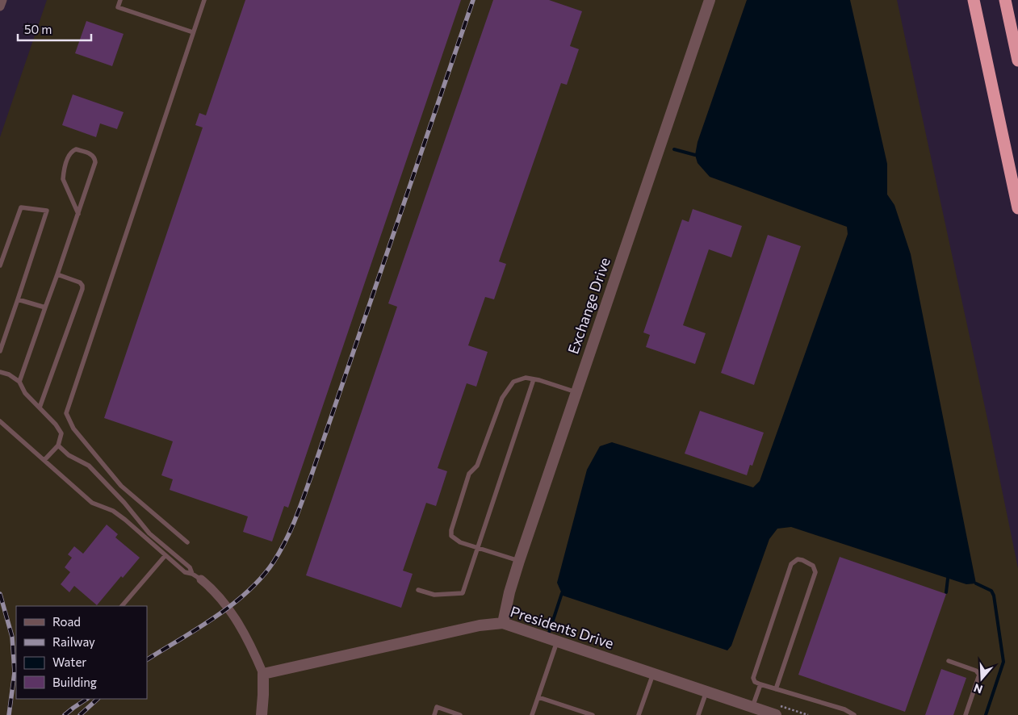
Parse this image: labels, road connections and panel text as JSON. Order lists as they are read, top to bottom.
{
  "streets": {
    "street": ["Exchange Drive", "Presidents Drive"]
  },
  "crossings": [
    ["Exchange Drive", "Presidents Drive"]
  ],
  "legend": [
    "Road",
    "Railway",
    "Water",
    "Building"
  ],
  "scale_bar": "50 m",
  "north": "bottom"
}
